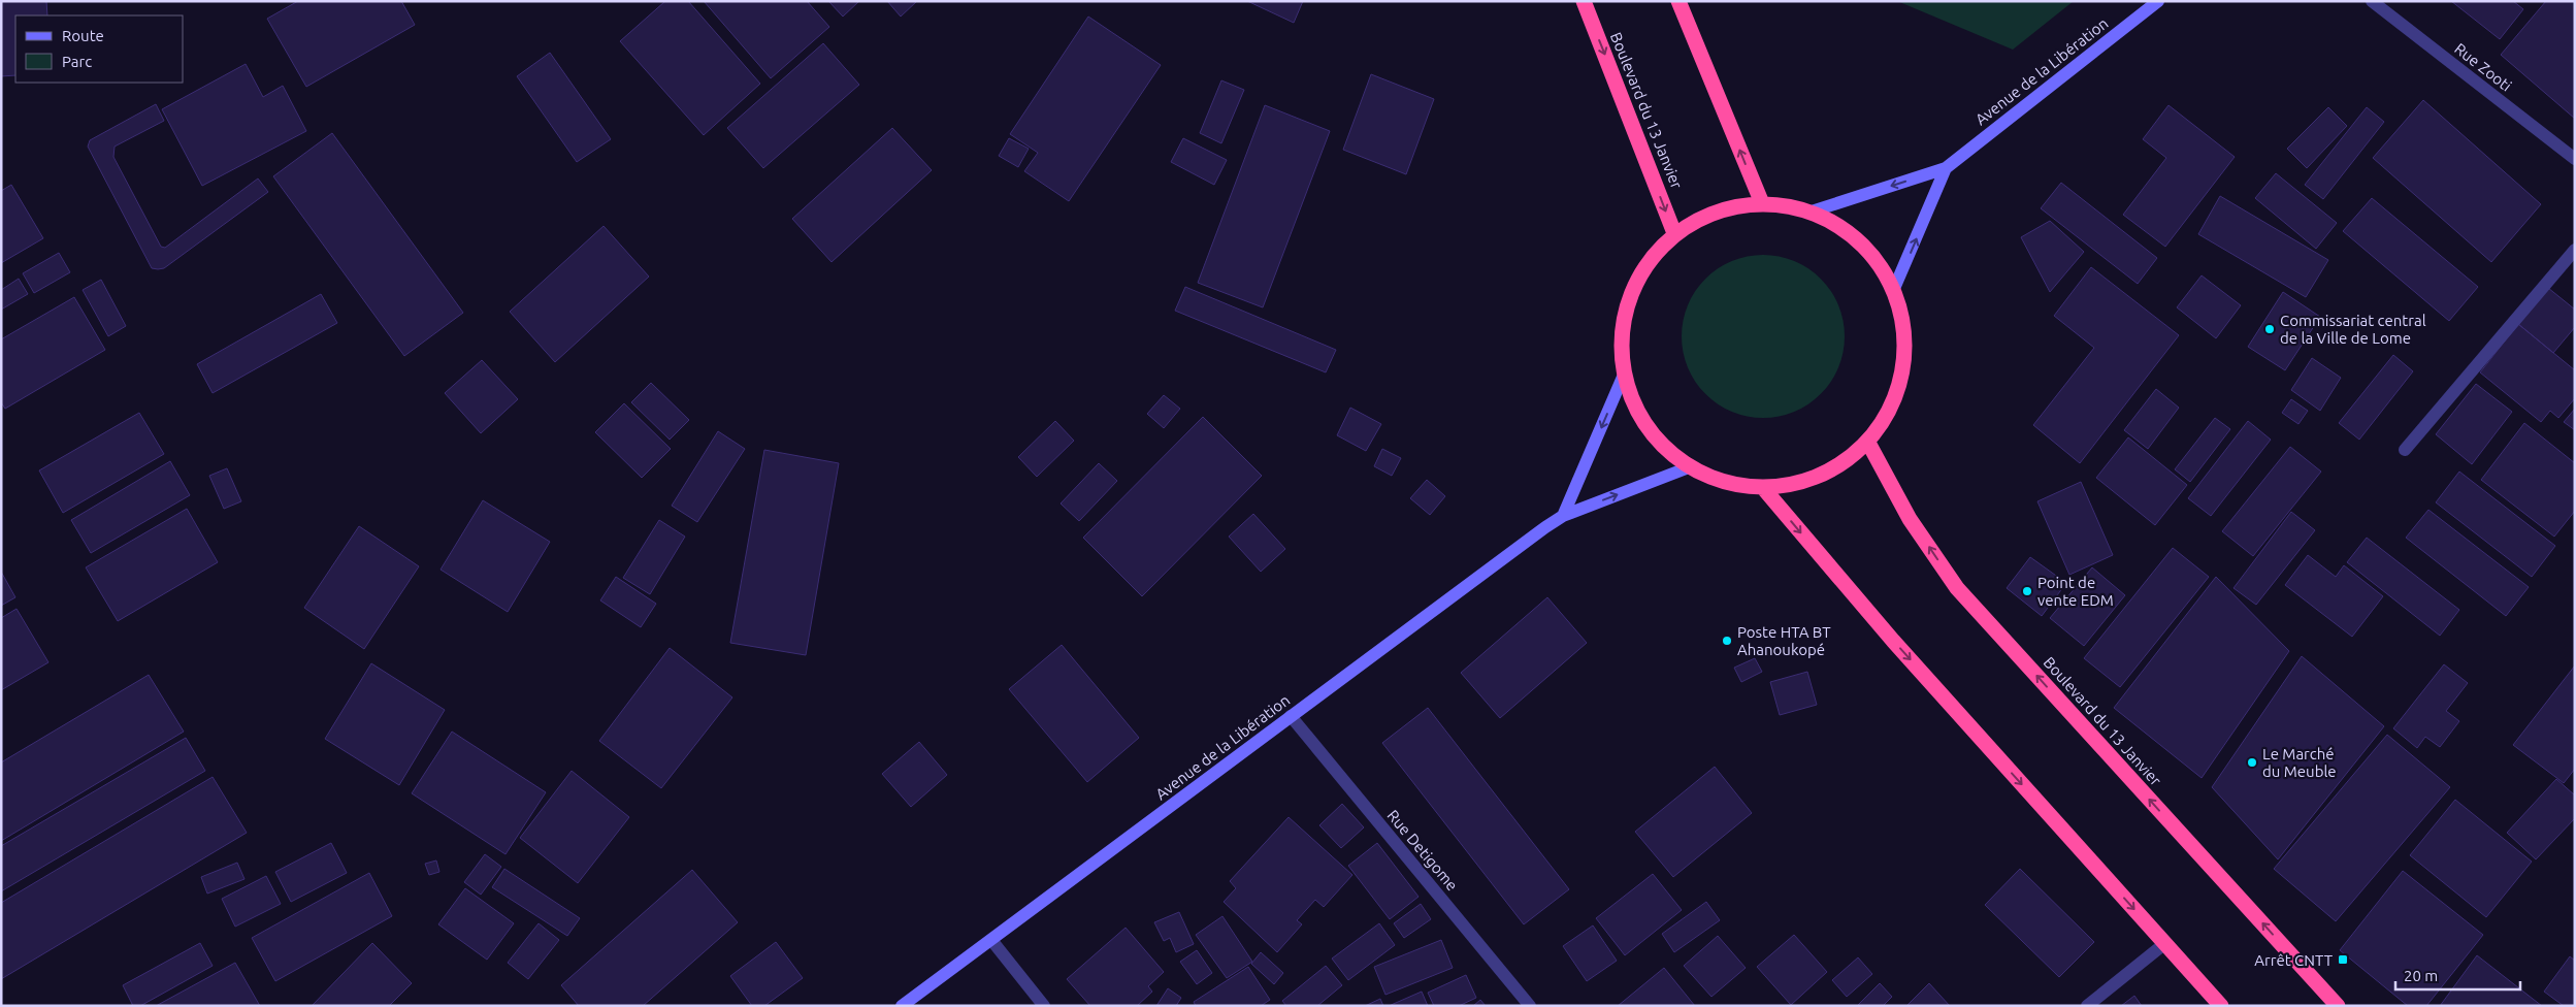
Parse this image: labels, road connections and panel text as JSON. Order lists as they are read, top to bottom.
{
  "streets": {
    "highway": ["Boulevard du 13 Janvier"],
    "main road": ["Avenue de la Libération"],
    "street": ["Rue Zooti", "Rue Detigome"]
  },
  "crossings": [
    ["Avenue de la Libération", "Rue Detigome"]
  ],
  "places": {
    "other": [
      "Commissariat central de la Ville de Lome",
      "Point de vente EDM",
      "Poste HTA BT Ahanoukopé",
      "Le Marché du Meuble"
    ],
    "transit": ["Arrêt CNTT"]
  },
  "legend": ["Route", "Parc"],
  "scale_bar": "20 m"
}
